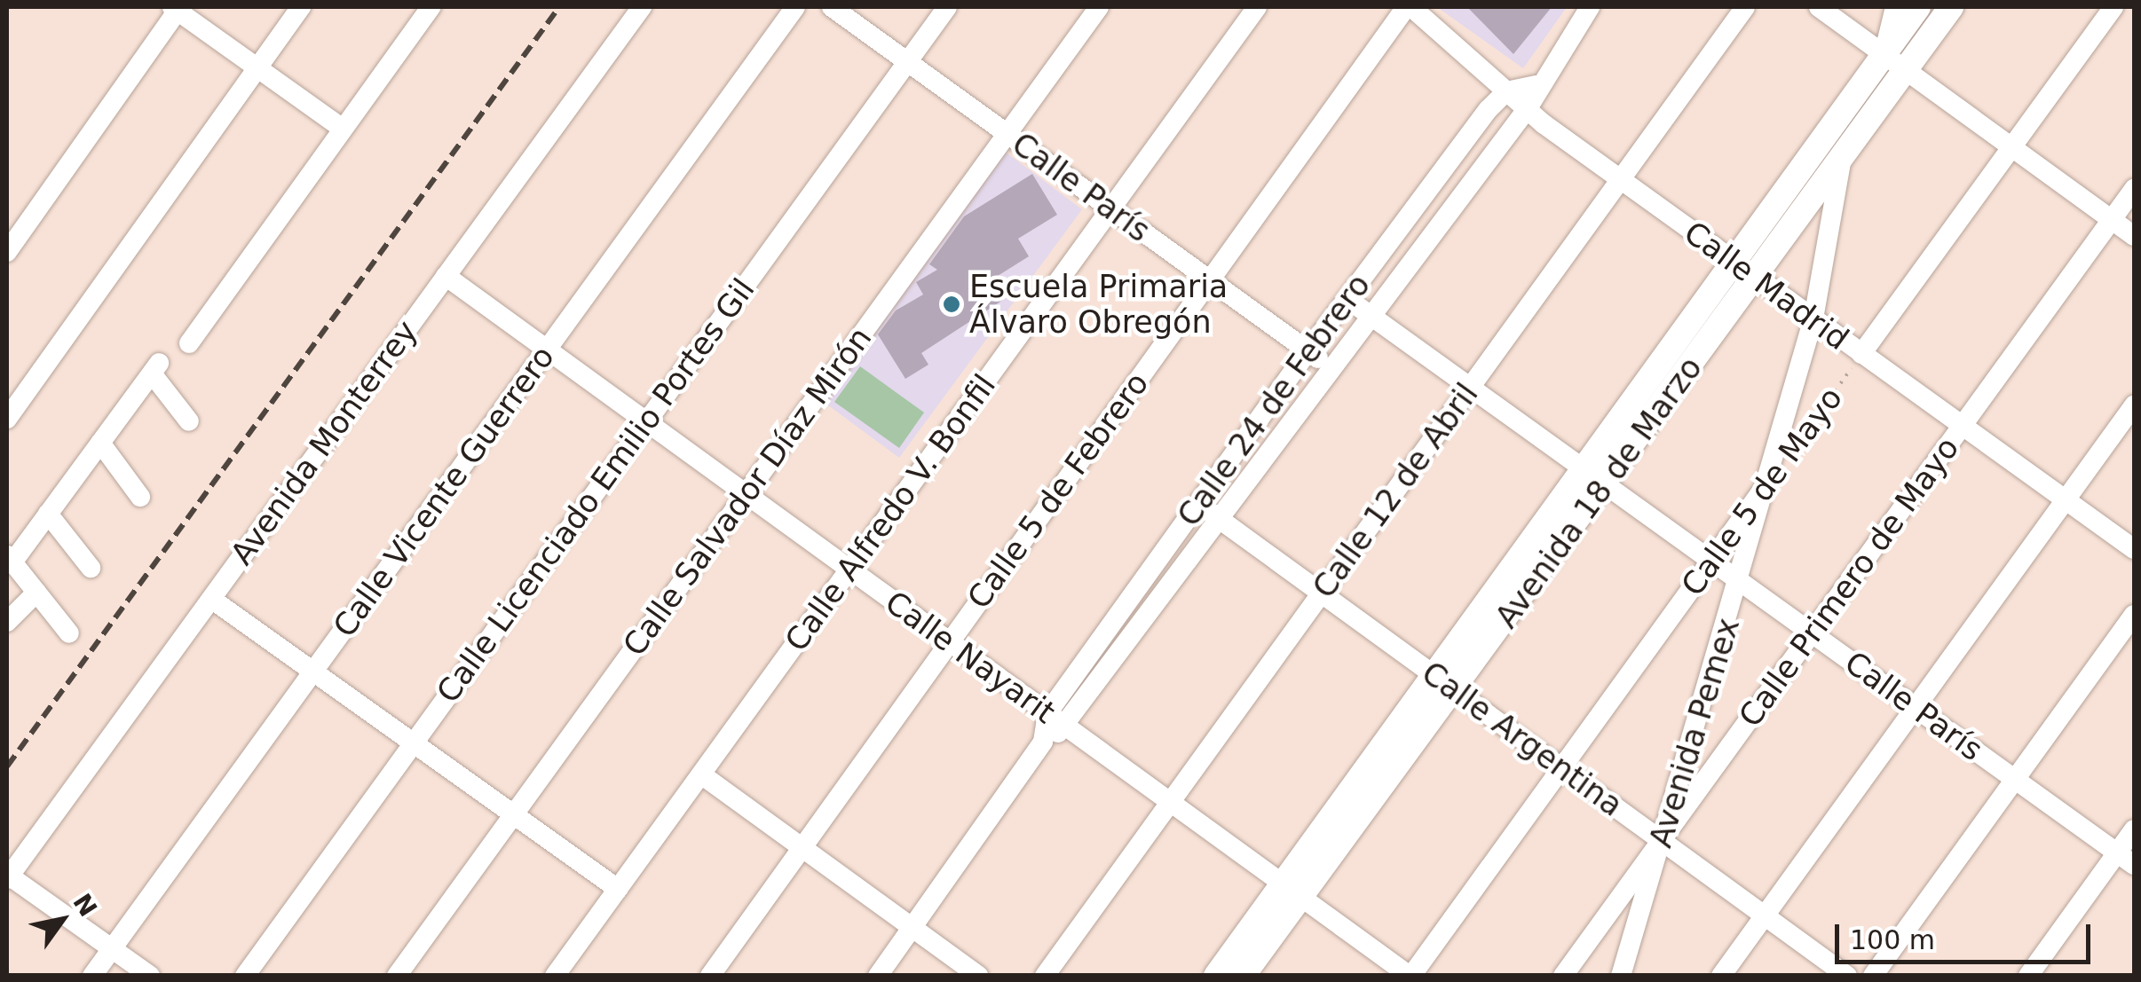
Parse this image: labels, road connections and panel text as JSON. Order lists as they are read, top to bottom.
{
  "streets": {
    "street": [
      "Calle París",
      "Calle Madrid",
      "Calle 24 de Febrero",
      "Avenida Monterrey",
      "Calle Licenciado Emilio Portes Gil",
      "Calle 5 de Febrero",
      "Calle 12 de Abril",
      "Calle Vicente Guerrero",
      "Calle Salvador Díaz Mirón",
      "Calle 5 de Mayo",
      "Avenida 18 de Marzo",
      "Calle Alfredo V. Bonfil",
      "Calle Primero de Mayo",
      "Calle Nayarit",
      "Avenida Pemex",
      "Calle Argentina"
    ]
  },
  "crossings": [
    ["Calle París", "Calle 24 de Febrero"],
    ["Calle París", "Calle Licenciado Emilio Portes Gil"],
    ["Calle París", "Calle 5 de Febrero"],
    ["Calle París", "Calle 12 de Abril"],
    ["Calle París", "Calle Salvador Díaz Mirón"],
    ["Calle París", "Calle 5 de Mayo"],
    ["Calle París", "Avenida 18 de Marzo"],
    ["Calle París", "Calle Alfredo V. Bonfil"],
    ["Calle París", "Calle Primero de Mayo"],
    ["Calle París", "Avenida Pemex"],
    ["Calle Madrid", "Calle 24 de Febrero"],
    ["Calle Madrid", "Calle 5 de Febrero"],
    ["Calle Madrid", "Calle 12 de Abril"],
    ["Calle Madrid", "Calle 5 de Mayo"],
    ["Calle Madrid", "Avenida 18 de Marzo"],
    ["Calle Madrid", "Calle Primero de Mayo"],
    ["Calle Madrid", "Avenida Pemex"],
    ["Calle 24 de Febrero", "Calle Nayarit"],
    ["Calle 24 de Febrero", "Calle Argentina"],
    ["Avenida Monterrey", "Calle Nayarit"],
    ["Calle Licenciado Emilio Portes Gil", "Calle Nayarit"],
    ["Calle 5 de Febrero", "Calle Nayarit"],
    ["Calle 12 de Abril", "Calle Nayarit"],
    ["Calle 12 de Abril", "Calle Argentina"],
    ["Calle Vicente Guerrero", "Calle Nayarit"],
    ["Calle Salvador Díaz Mirón", "Calle Nayarit"],
    ["Calle 5 de Mayo", "Calle Nayarit"],
    ["Calle 5 de Mayo", "Avenida Pemex"],
    ["Calle 5 de Mayo", "Calle Argentina"],
    ["Avenida 18 de Marzo", "Calle Nayarit"],
    ["Avenida 18 de Marzo", "Avenida Pemex"],
    ["Avenida 18 de Marzo", "Calle Argentina"],
    ["Calle Alfredo V. Bonfil", "Calle Nayarit"],
    ["Calle Primero de Mayo", "Avenida Pemex"],
    ["Calle Primero de Mayo", "Calle Argentina"],
    ["Avenida Pemex", "Calle Argentina"]
  ],
  "places": ["Escuela Primaria Álvaro Obregón"],
  "scale_bar": "100 m",
  "north": "top right"
}
